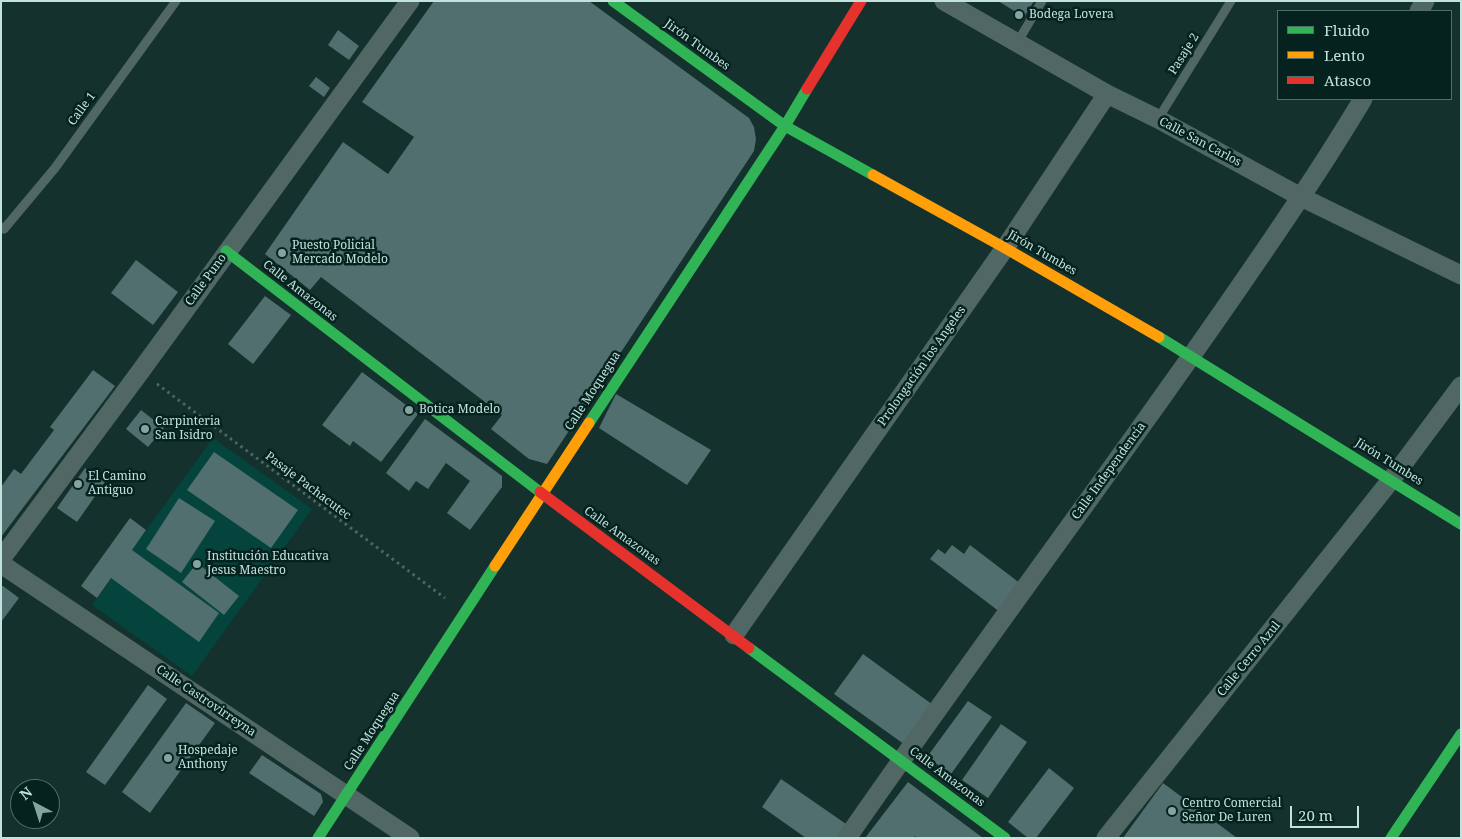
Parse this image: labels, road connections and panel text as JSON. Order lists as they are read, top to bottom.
{
  "streets": {
    "street": [
      "Jirón Tumbes",
      "Calle San Carlos",
      "Calle Puno",
      "Calle Amazonas",
      "Prolongación los Angeles",
      "Calle Moquegua",
      "Calle Independencia",
      "Calle Cerro Azul",
      "Calle Castrovirreyna"
    ],
    "lane": ["Pasaje 2", "Calle 1"],
    "path": ["Pasaje Pachacutec"]
  },
  "crossings": [
    ["Jirón Tumbes", "Prolongación los Angeles"],
    ["Jirón Tumbes", "Calle Moquegua"],
    ["Jirón Tumbes", "Calle Independencia"],
    ["Jirón Tumbes", "Calle Cerro Azul"],
    ["Pasaje 2", "Calle San Carlos"],
    ["Calle San Carlos", "Prolongación los Angeles"],
    ["Calle San Carlos", "Calle Independencia"],
    ["Calle Puno", "Calle Amazonas"],
    ["Calle Puno", "Pasaje Pachacutec"],
    ["Calle Amazonas", "Prolongación los Angeles"],
    ["Calle Amazonas", "Calle Moquegua"],
    ["Calle Amazonas", "Calle Independencia"],
    ["Calle Moquegua", "Pasaje Pachacutec"],
    ["Calle Moquegua", "Calle Castrovirreyna"]
  ],
  "places": [
    "Bodega Lovera",
    "Puesto Policial Mercado Modelo",
    "Botica Modelo",
    "Carpinteria San Isidro",
    "El Camino Antiguo",
    "Institución Educativa Jesus Maestro",
    "Hospedaje Anthony",
    "Centro Comercial Señor De Luren"
  ],
  "legend": ["Fluido", "Lento", "Atasco"],
  "scale_bar": "20 m",
  "north": "top left"
}
